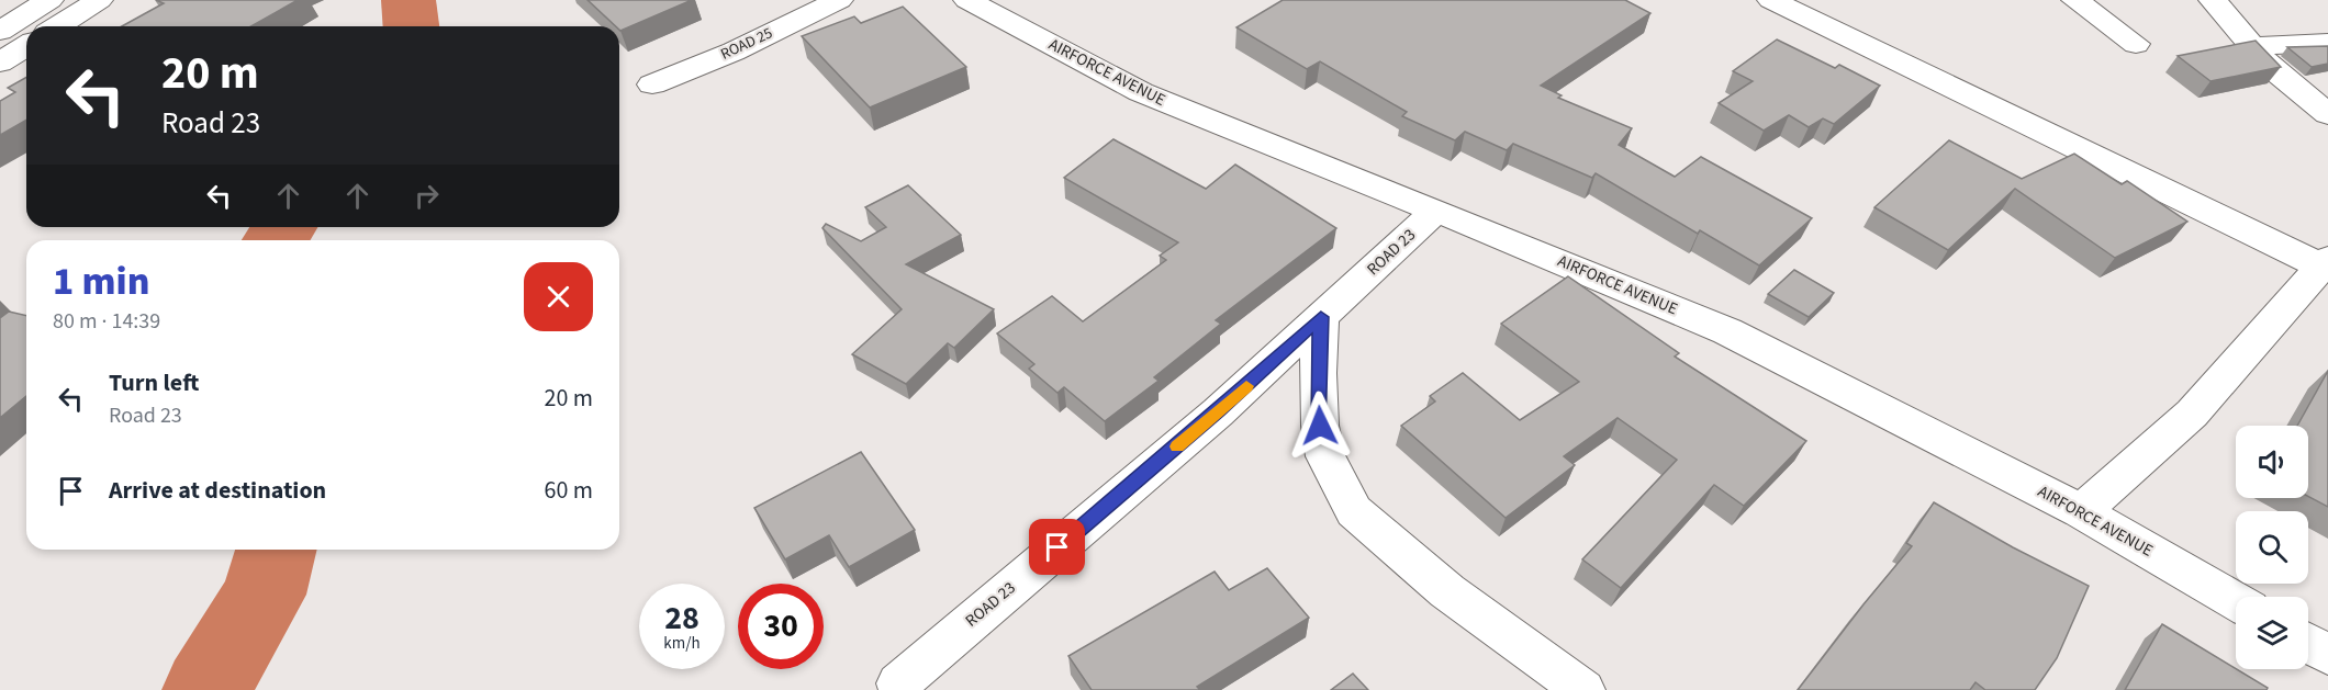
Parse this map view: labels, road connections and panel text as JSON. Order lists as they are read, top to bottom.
{
  "streets": {
    "street": ["ROAD 25", "AIRFORCE AVENUE", "ROAD 23"]
  },
  "crossings": [
    ["AIRFORCE AVENUE", "ROAD 23"]
  ],
  "page": {
    "turn": ["20 m", "Road 23"],
    "heading": ["1 min", "80 m · 14:39"],
    "list": [
      {
        "name": "Turn left",
        "note": "Road 23",
        "value": "20 m"
      },
      {
        "name": "Arrive at destination",
        "value": "60 m"
      }
    ],
    "speed": "28 km/h",
    "limit": "30"
  }
}
